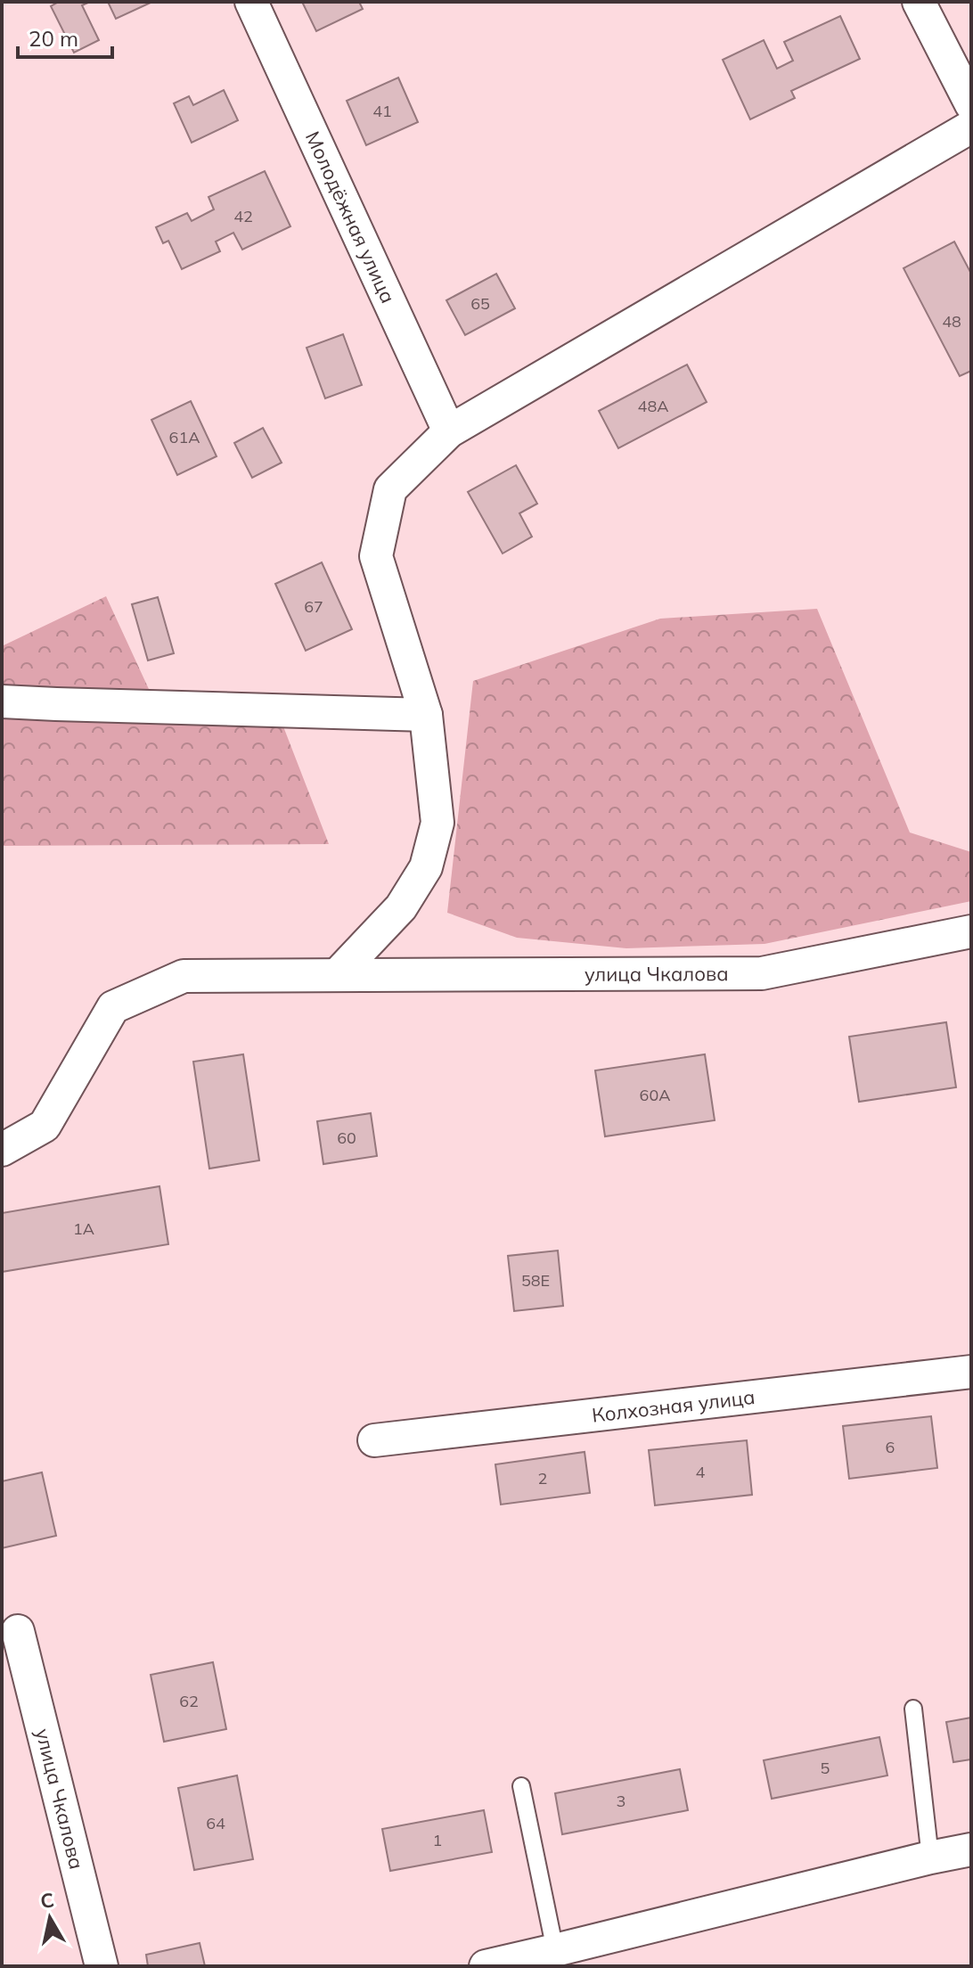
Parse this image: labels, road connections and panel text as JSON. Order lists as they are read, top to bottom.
{
  "streets": {
    "street": ["Молодёжная улица", "улица Чкалова", "Колхозная улица"]
  },
  "house_numbers": [
    "41",
    "42",
    "65",
    "48",
    "48А",
    "61А",
    "67",
    "60А",
    "60",
    "1А",
    "58Е",
    "6",
    "4",
    "2",
    "62",
    "5",
    "3",
    "64",
    "1"
  ],
  "scale_bar": "20 m",
  "north": "top"
}
